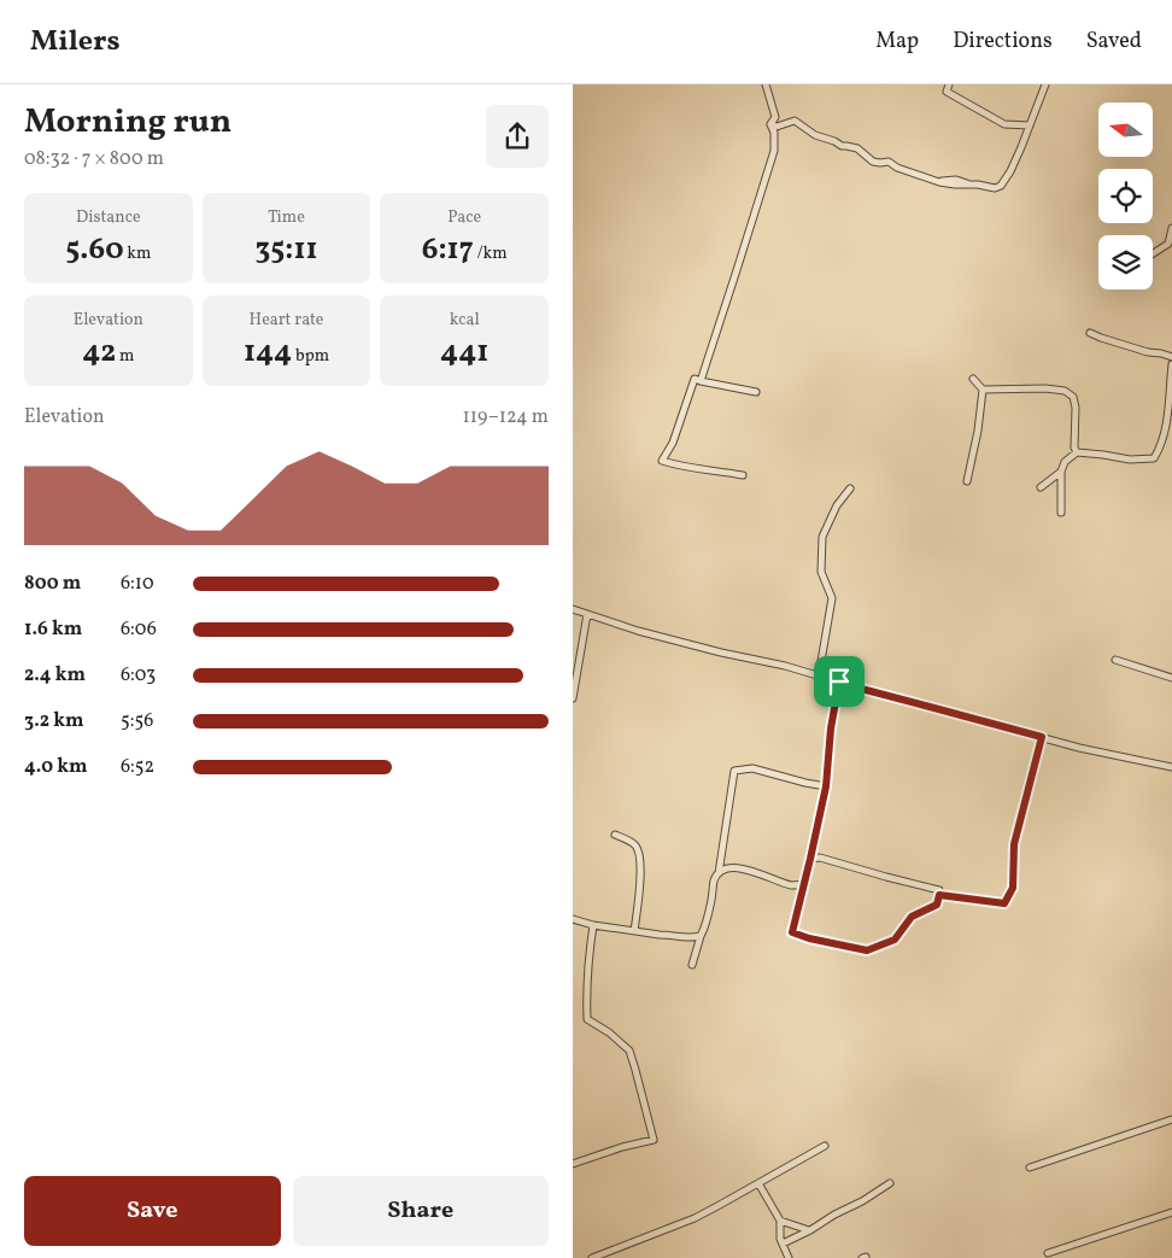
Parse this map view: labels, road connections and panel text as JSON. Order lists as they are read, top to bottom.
{
  "north": "left",
  "page": {
    "header": "Milers",
    "nav": ["Map", "Directions", "Saved"],
    "heading": ["Morning run", "08:32 · 7 × 800 m"],
    "stats": [
      ["Distance", "5.60 km"],
      ["Time", "35:11"],
      ["Pace", "6:17 /km"],
      ["Elevation", "42 m"],
      ["Heart rate", "144 bpm"],
      ["kcal", "441"]
    ],
    "chart": ["Elevation", "119–124 m"],
    "list": [
      {
        "name": "800 m",
        "note": "6:10"
      },
      {
        "name": "1.6 km",
        "note": "6:06"
      },
      {
        "name": "2.4 km",
        "note": "6:03"
      },
      {
        "name": "3.2 km",
        "note": "5:56"
      },
      {
        "name": "4.0 km",
        "note": "6:52"
      }
    ],
    "buttons": ["Save", "Share"]
  }
}
